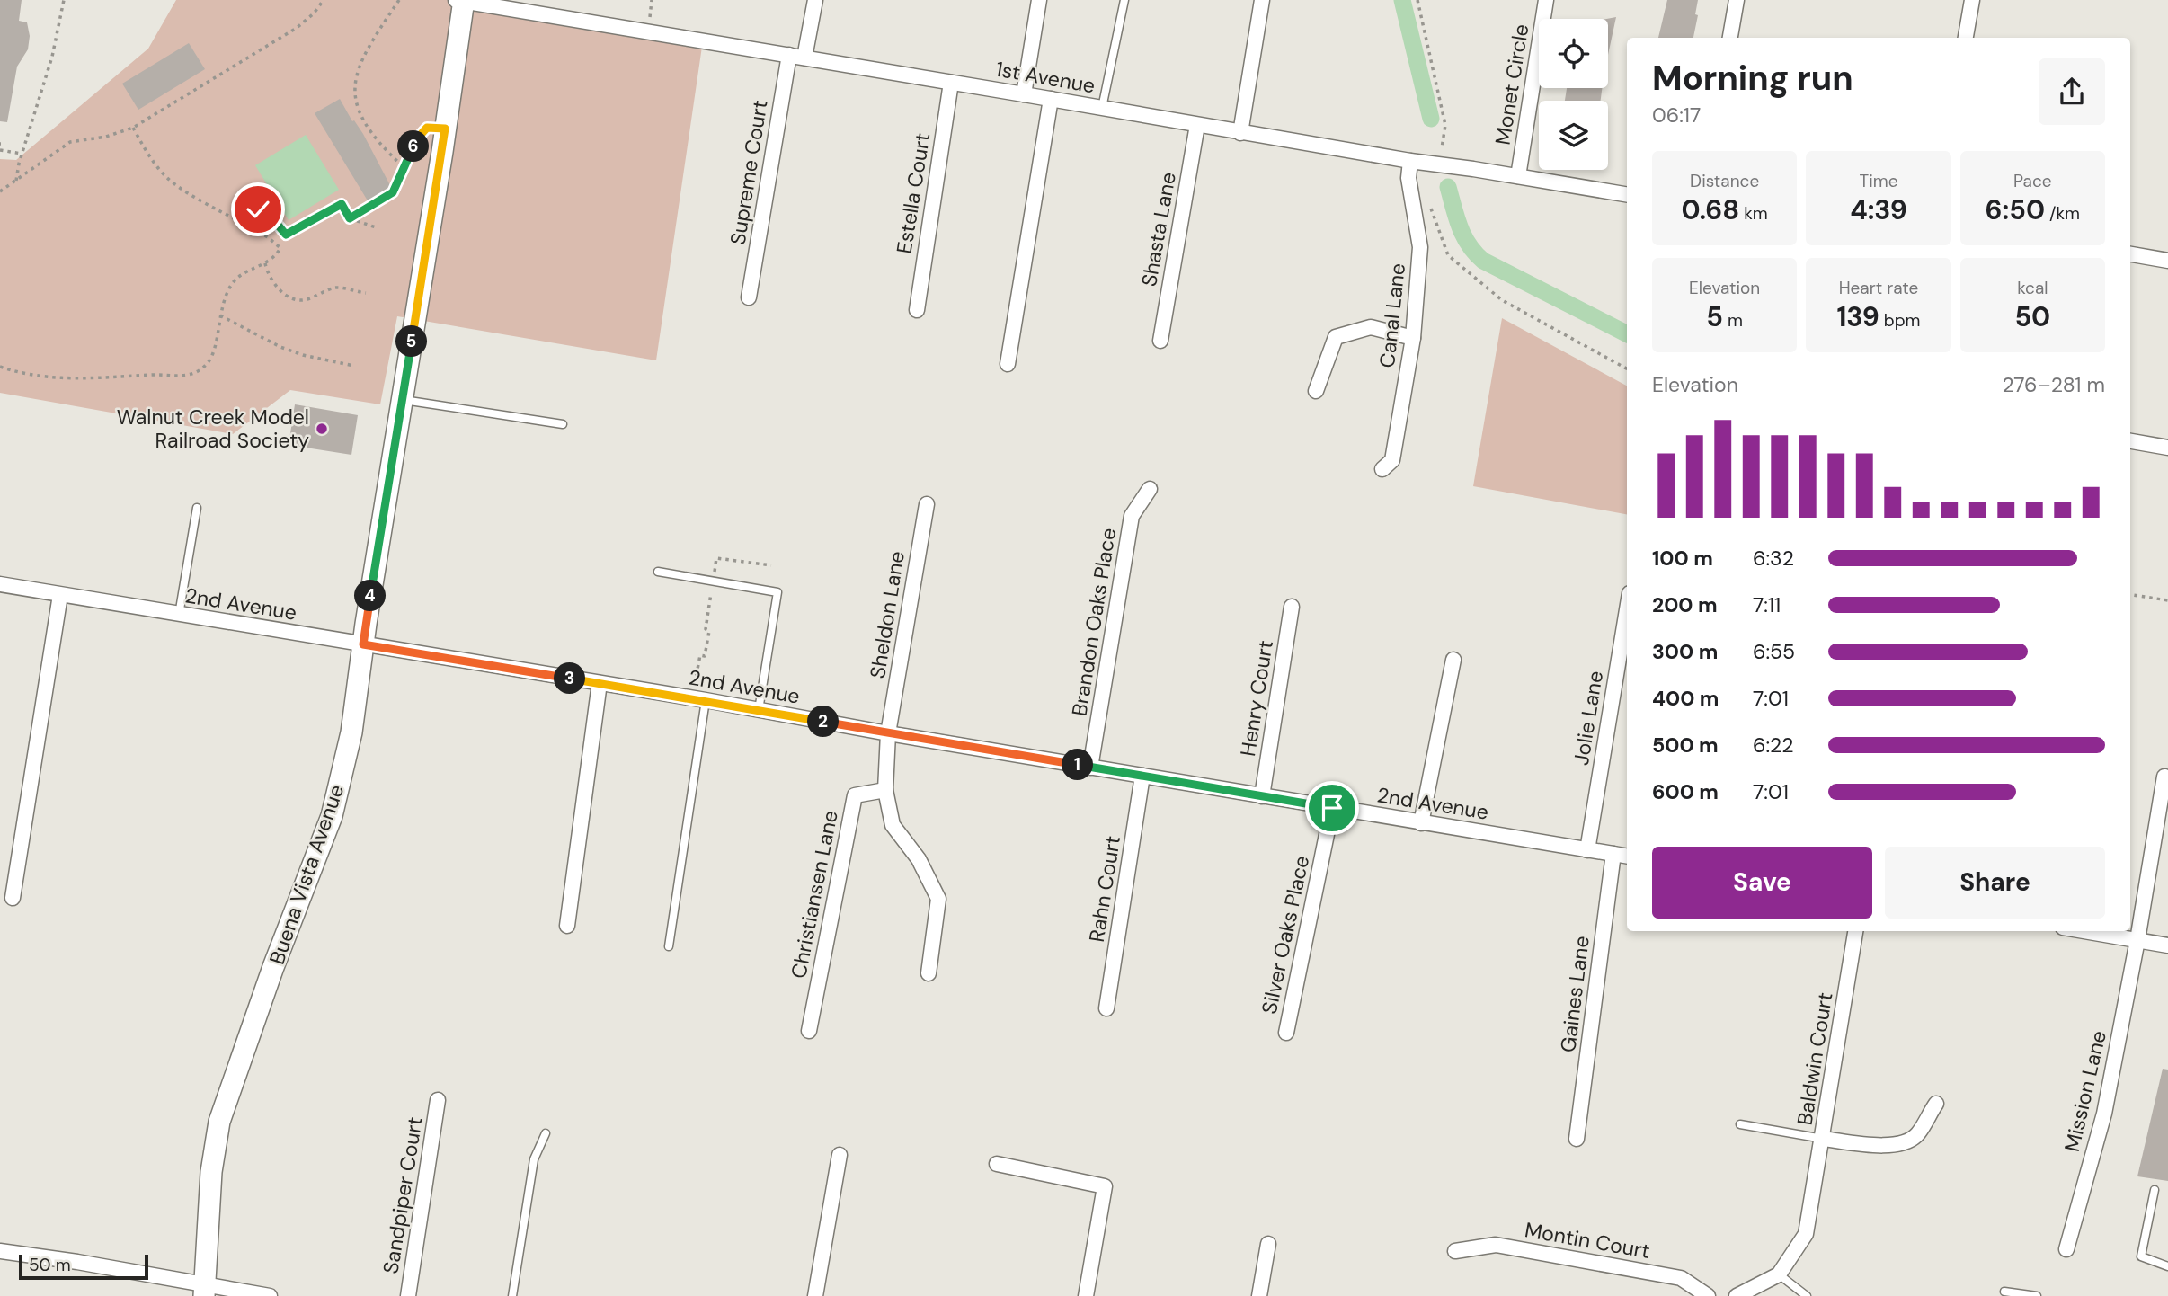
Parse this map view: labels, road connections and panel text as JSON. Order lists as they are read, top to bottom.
{
  "streets": {
    "street": [
      "1st Avenue",
      "Monet Circle",
      "Supreme Court",
      "Estella Court",
      "Shasta Lane",
      "Canal Lane",
      "2nd Avenue",
      "Sheldon Lane",
      "Brandon Oaks Place",
      "Henry Court",
      "Jolie Lane",
      "Buena Vista Avenue",
      "Rahn Court",
      "Christiansen Lane",
      "Silver Oaks Place",
      "Gaines Lane",
      "Baldwin Court",
      "Mission Lane",
      "Sandpiper Court",
      "Montin Court"
    ]
  },
  "crossings": [
    ["1st Avenue", "Monet Circle"],
    ["1st Avenue", "Supreme Court"],
    ["1st Avenue", "Estella Court"],
    ["1st Avenue", "Shasta Lane"],
    ["1st Avenue", "Canal Lane"],
    ["1st Avenue", "Buena Vista Avenue"],
    ["2nd Avenue", "Sheldon Lane"],
    ["2nd Avenue", "Brandon Oaks Place"],
    ["2nd Avenue", "Henry Court"],
    ["2nd Avenue", "Jolie Lane"],
    ["2nd Avenue", "Buena Vista Avenue"],
    ["2nd Avenue", "Rahn Court"],
    ["2nd Avenue", "Silver Oaks Place"],
    ["2nd Avenue", "Gaines Lane"],
    ["Sheldon Lane", "Christiansen Lane"]
  ],
  "places": ["Walnut Creek Model Railroad Society"],
  "scale_bar": "50 m",
  "page": {
    "heading": ["Morning run", "06:17"],
    "pins": [
      "6",
      "5",
      "4",
      "3",
      "2",
      "1"
    ],
    "stats": [
      ["Distance", "0.68 km"],
      ["Time", "4:39"],
      ["Pace", "6:50 /km"],
      ["Elevation", "5 m"],
      ["Heart rate", "139 bpm"],
      ["kcal", "50"]
    ],
    "chart": ["Elevation", "276–281 m"],
    "list": [
      {
        "name": "100 m",
        "note": "6:32"
      },
      {
        "name": "200 m",
        "note": "7:11"
      },
      {
        "name": "300 m",
        "note": "6:55"
      },
      {
        "name": "400 m",
        "note": "7:01"
      },
      {
        "name": "500 m",
        "note": "6:22"
      },
      {
        "name": "600 m",
        "note": "7:01"
      }
    ],
    "buttons": ["Save", "Share"],
    "scale": "50 m"
  }
}
